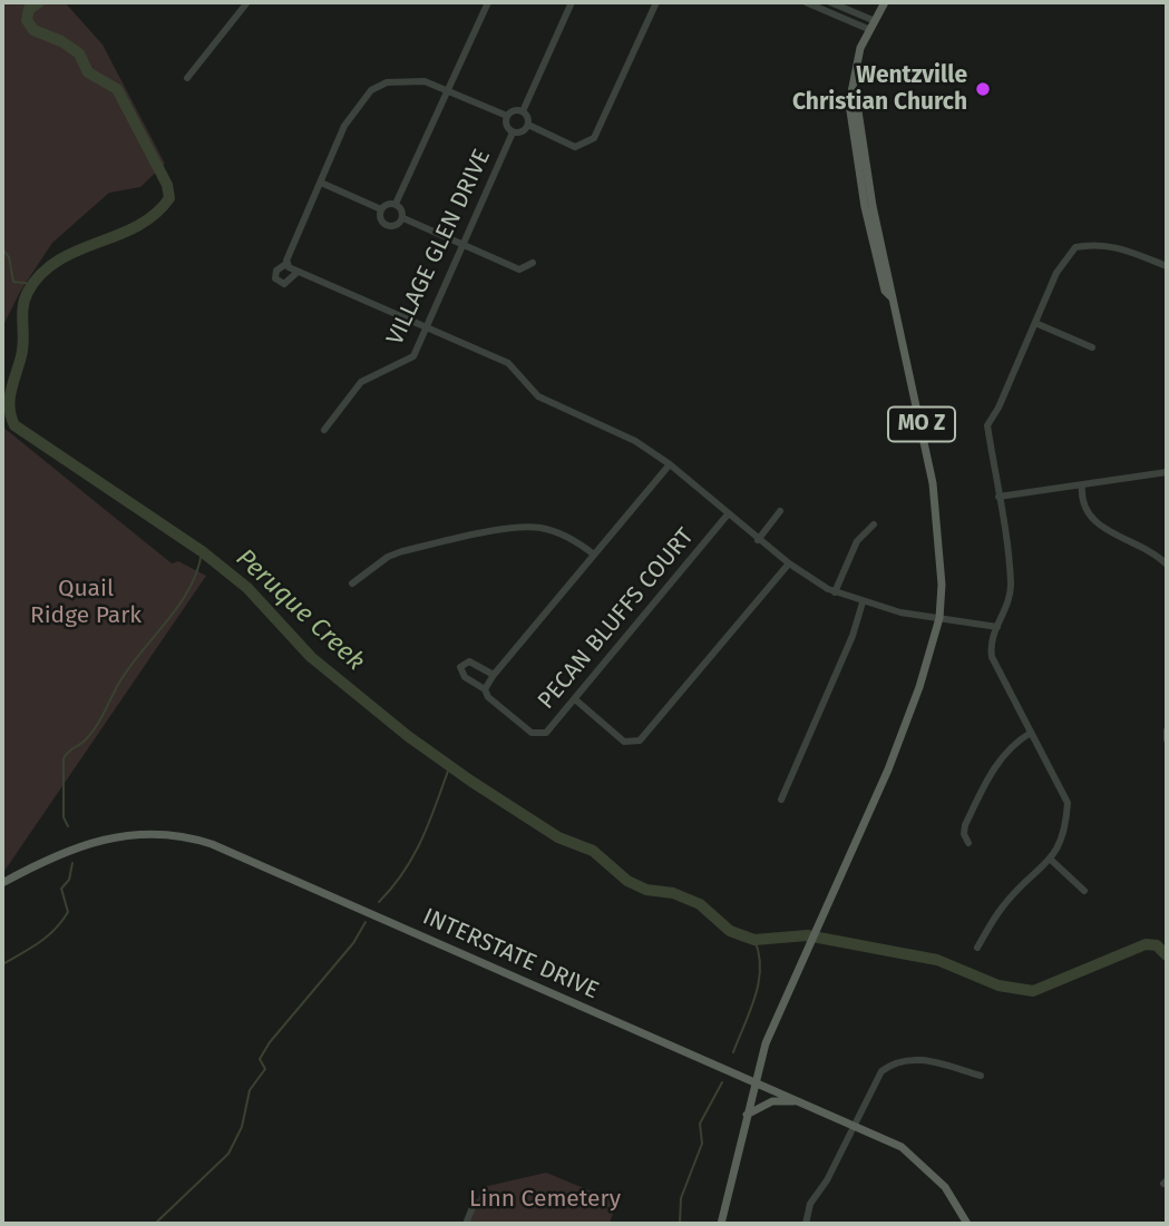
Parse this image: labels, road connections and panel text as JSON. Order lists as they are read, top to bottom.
{
  "streets": {
    "main road": ["MO Z", "INTERSTATE DRIVE"],
    "street": ["VILLAGE GLEN DRIVE", "PECAN BLUFFS COURT"]
  },
  "crossings": [
    ["MO Z", "INTERSTATE DRIVE"]
  ],
  "water": ["Peruque Creek"],
  "parks": ["Quail Ridge Park", "Linn Cemetery"],
  "places": ["Wentzville Christian Church"]
}
